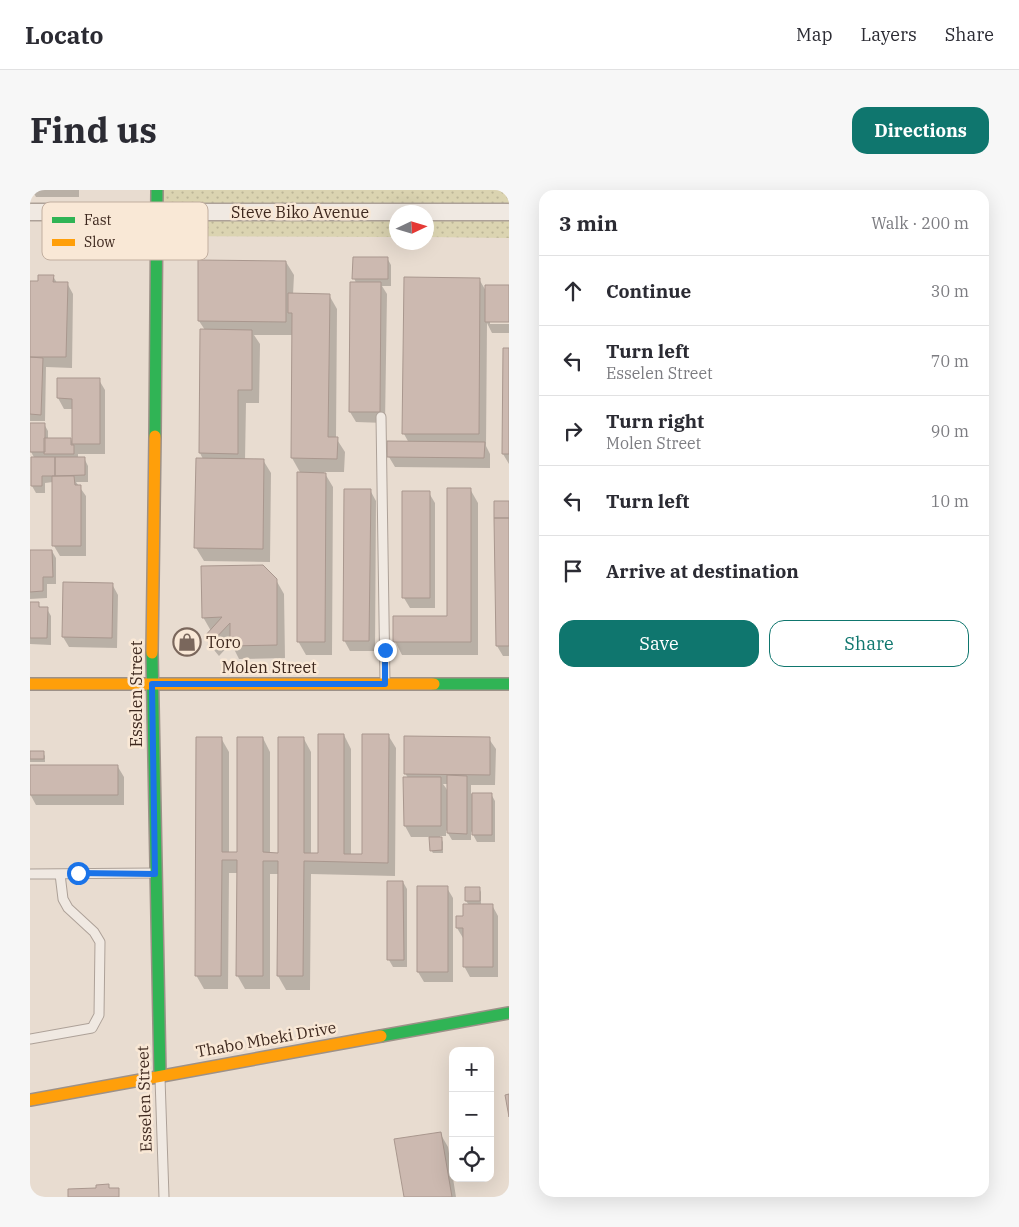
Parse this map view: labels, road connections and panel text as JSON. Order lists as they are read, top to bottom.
{
  "streets": {
    "street": [
      "Steve Biko Avenue",
      "Molen Street",
      "Esselen Street",
      "Thabo Mbeki Drive"
    ]
  },
  "crossings": [
    ["Molen Street", "Esselen Street"],
    ["Esselen Street", "Thabo Mbeki Drive"]
  ],
  "places": {
    "shop": ["Toro"]
  },
  "legend": ["Fast", "Slow"],
  "north": "right",
  "page": {
    "header": "Locato",
    "nav": ["Map", "Layers", "Share"],
    "title": "Find us",
    "buttons": [
      "Directions",
      ["Save", "Share"]
    ],
    "heading": ["3 min", "Walk · 200 m"],
    "list": [
      ["Continue", "30 m"],
      ["Turn left", "Esselen Street", "70 m"],
      ["Turn right", "Molen Street", "90 m"],
      ["Turn left", "10 m"],
      "Arrive at destination"
    ],
    "map_buttons": ["+", "−"]
  }
}
